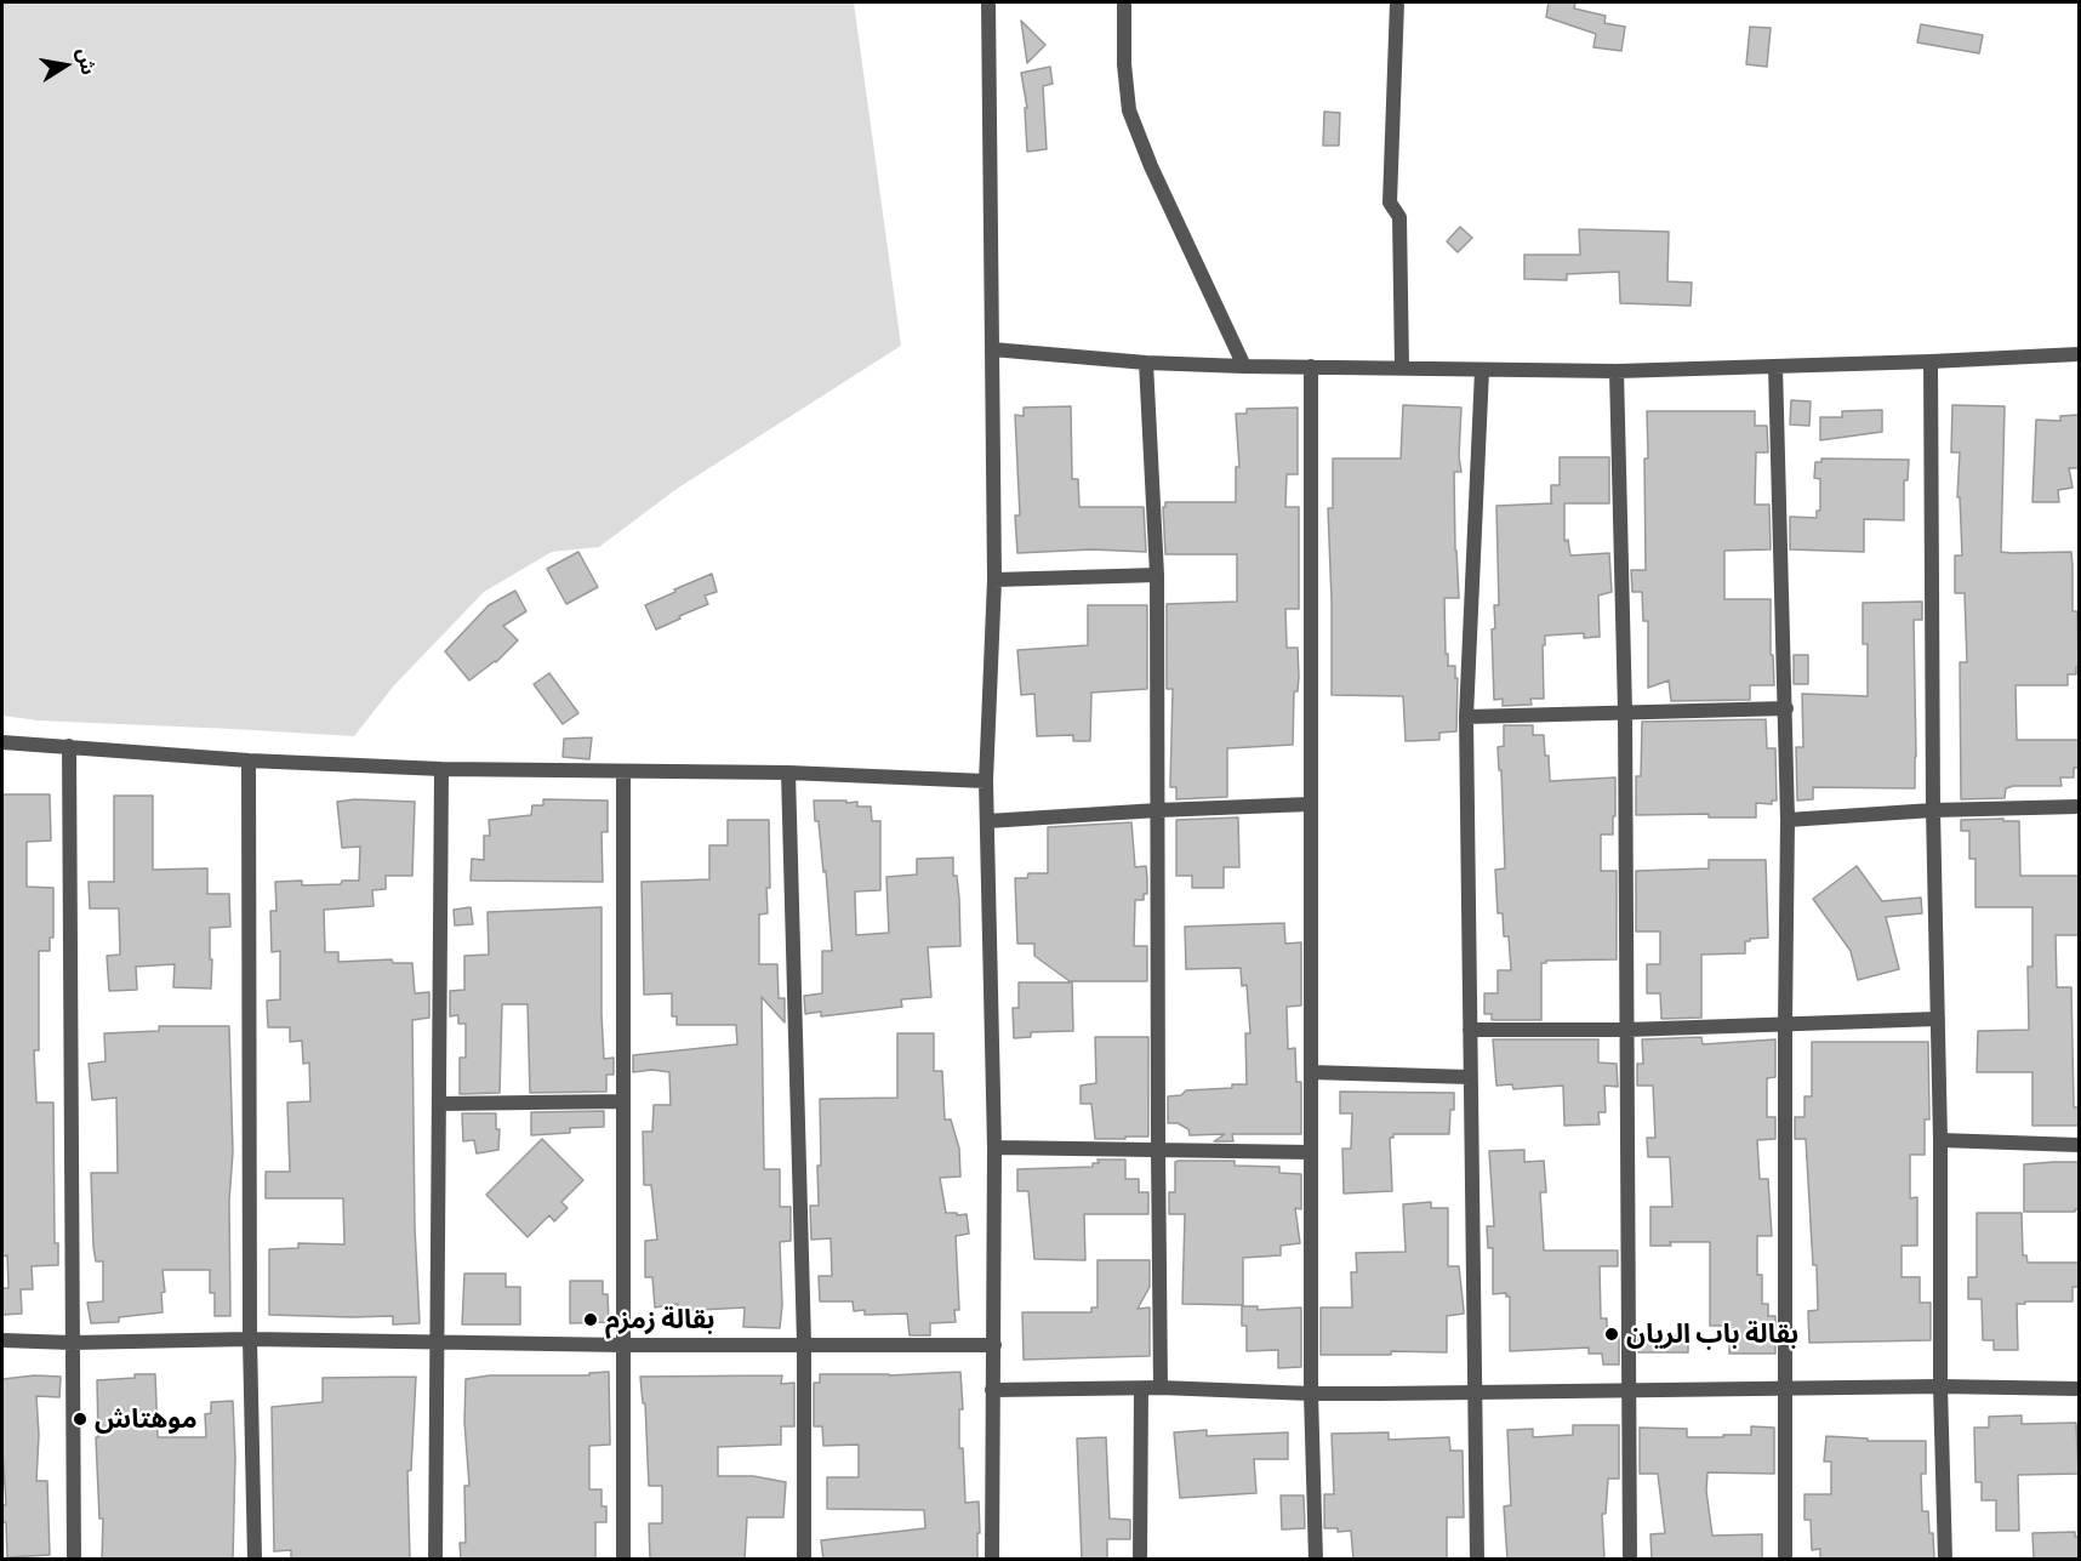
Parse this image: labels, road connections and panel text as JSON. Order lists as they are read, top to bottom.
{
  "places": ["بقالة زمزم", "بقالة باب الريان", "موهتاش"],
  "north": "right"
}
